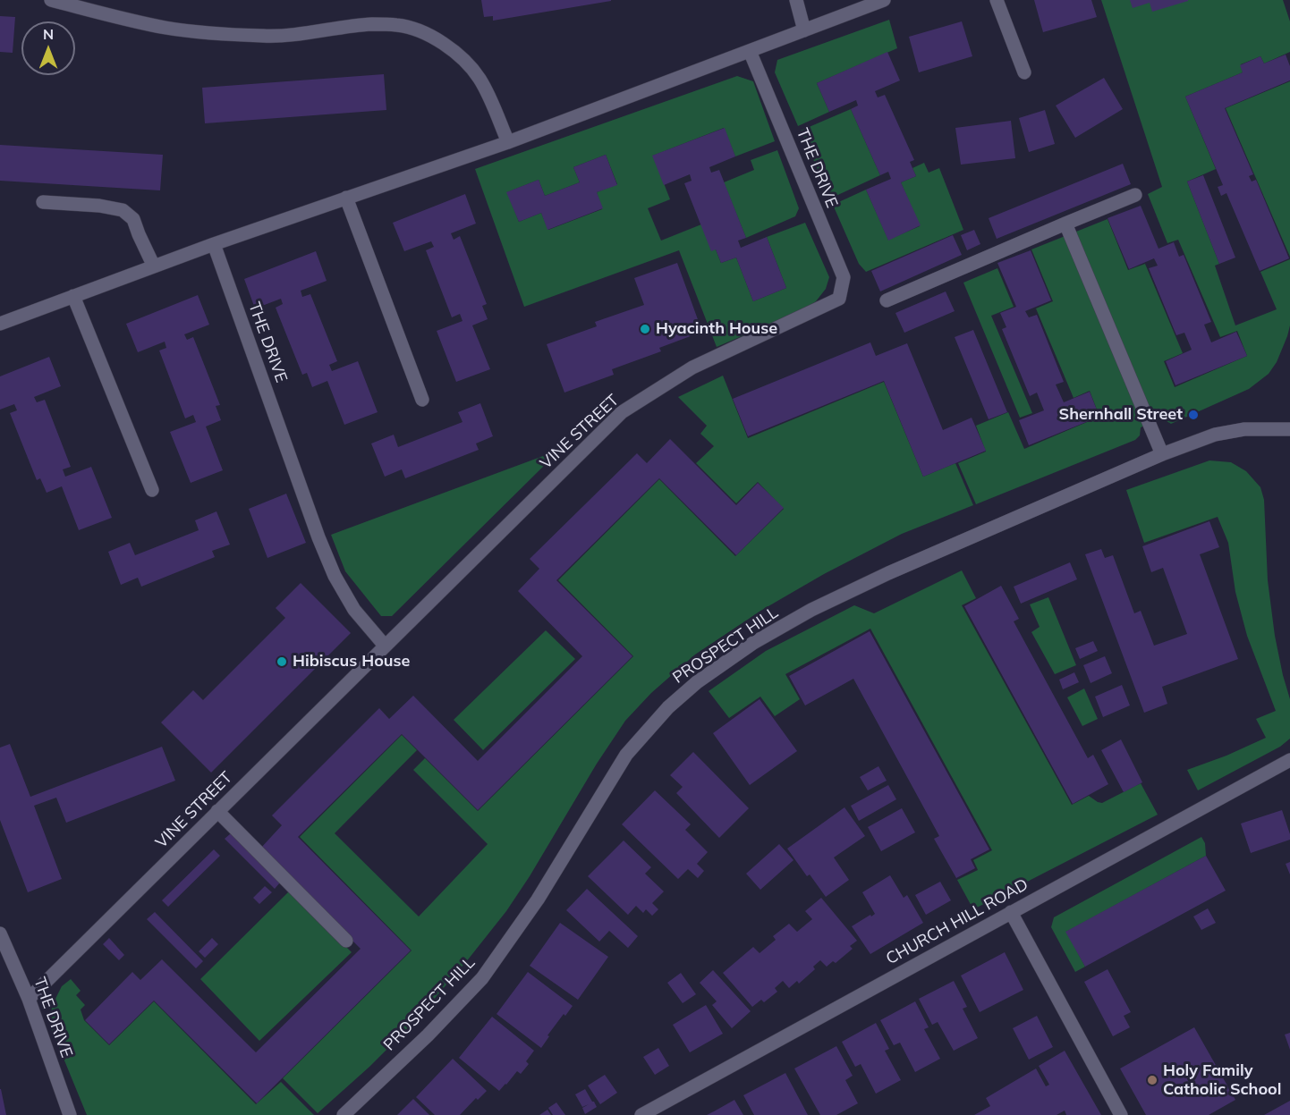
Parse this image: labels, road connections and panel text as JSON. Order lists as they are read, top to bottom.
{
  "streets": {
    "street": [
      "THE DRIVE",
      "VINE STREET",
      "PROSPECT HILL",
      "CHURCH HILL ROAD"
    ]
  },
  "crossings": [
    ["THE DRIVE", "VINE STREET"]
  ],
  "places": [
    "Hyacinth House",
    "Shernhall Street",
    "Hibiscus House",
    "Holy Family Catholic School"
  ],
  "north": "top"
}
